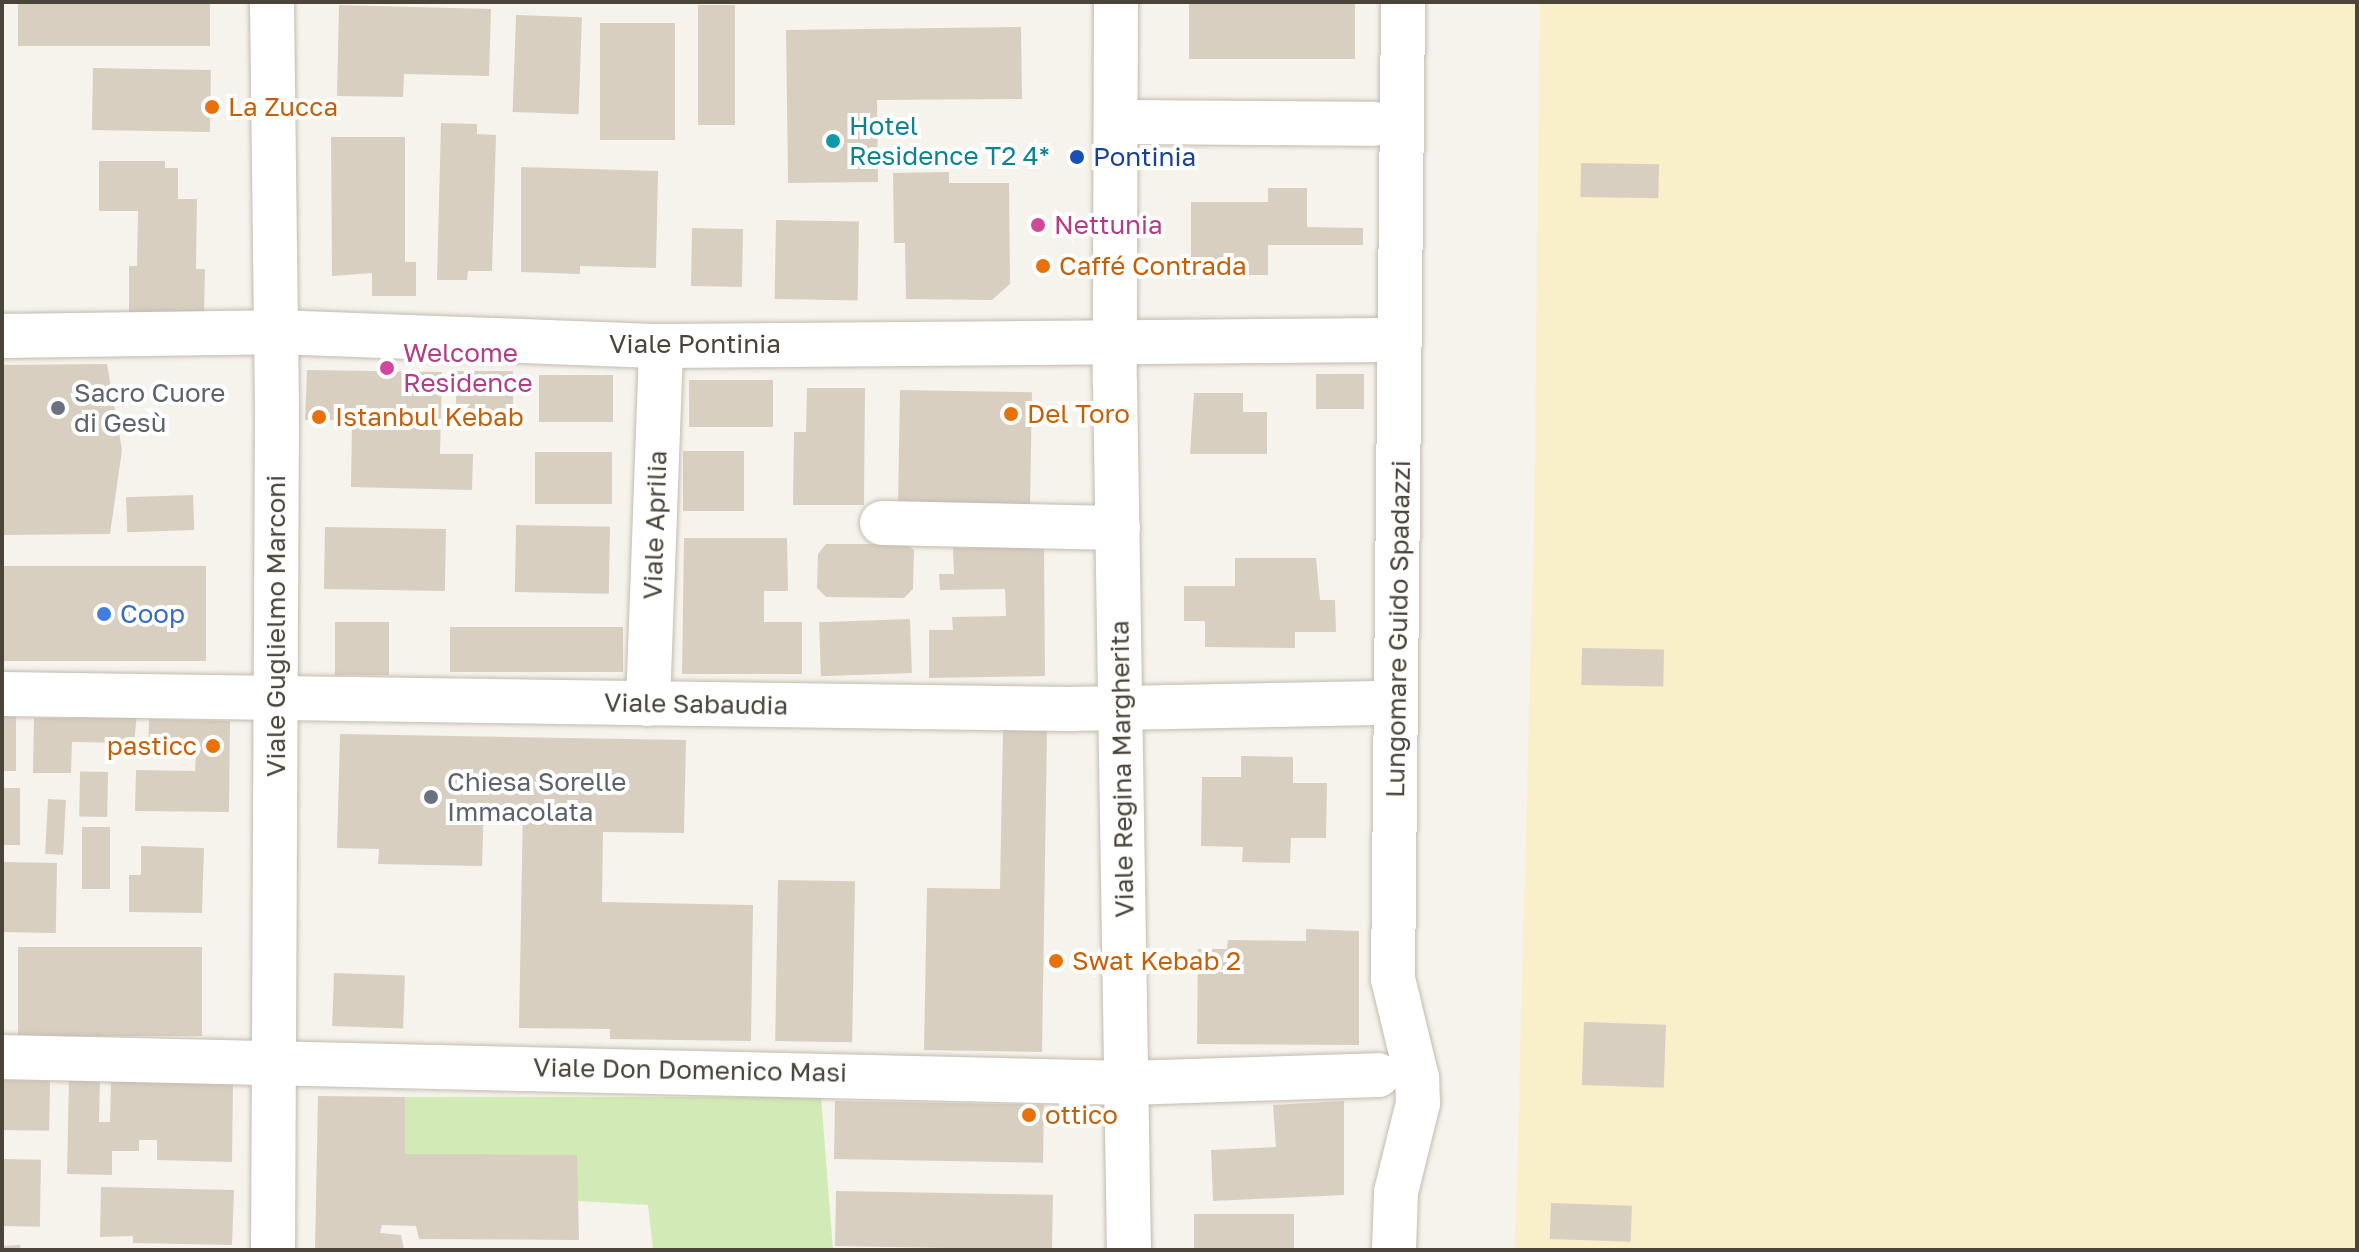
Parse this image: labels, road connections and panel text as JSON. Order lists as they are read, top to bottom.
{
  "streets": {
    "street": [
      "Viale Pontinia",
      "Viale Aprilia",
      "Viale Guglielmo Marconi",
      "Lungomare Guido Spadazzi",
      "Viale Sabaudia",
      "Viale Regina Margherita",
      "Viale Don Domenico Masi"
    ]
  },
  "crossings": [
    ["Viale Pontinia", "Viale Aprilia"],
    ["Viale Pontinia", "Viale Guglielmo Marconi"],
    ["Viale Pontinia", "Viale Regina Margherita"],
    ["Viale Aprilia", "Viale Sabaudia"],
    ["Viale Guglielmo Marconi", "Viale Sabaudia"],
    ["Viale Guglielmo Marconi", "Viale Don Domenico Masi"],
    ["Viale Sabaudia", "Viale Regina Margherita"],
    ["Viale Regina Margherita", "Viale Don Domenico Masi"]
  ],
  "places": [
    "La Zucca",
    "Hotel Residence T2 4*",
    "Pontinia",
    "Nettunia",
    "Caffé Contrada",
    "Welcome Residence",
    "Sacro Cuore di Gesù",
    "Del Toro",
    "Istanbul Kebab",
    "Coop",
    "pasticc",
    "Chiesa Sorelle Immacolata",
    "Swat Kebab 2",
    "ottico"
  ]
}
